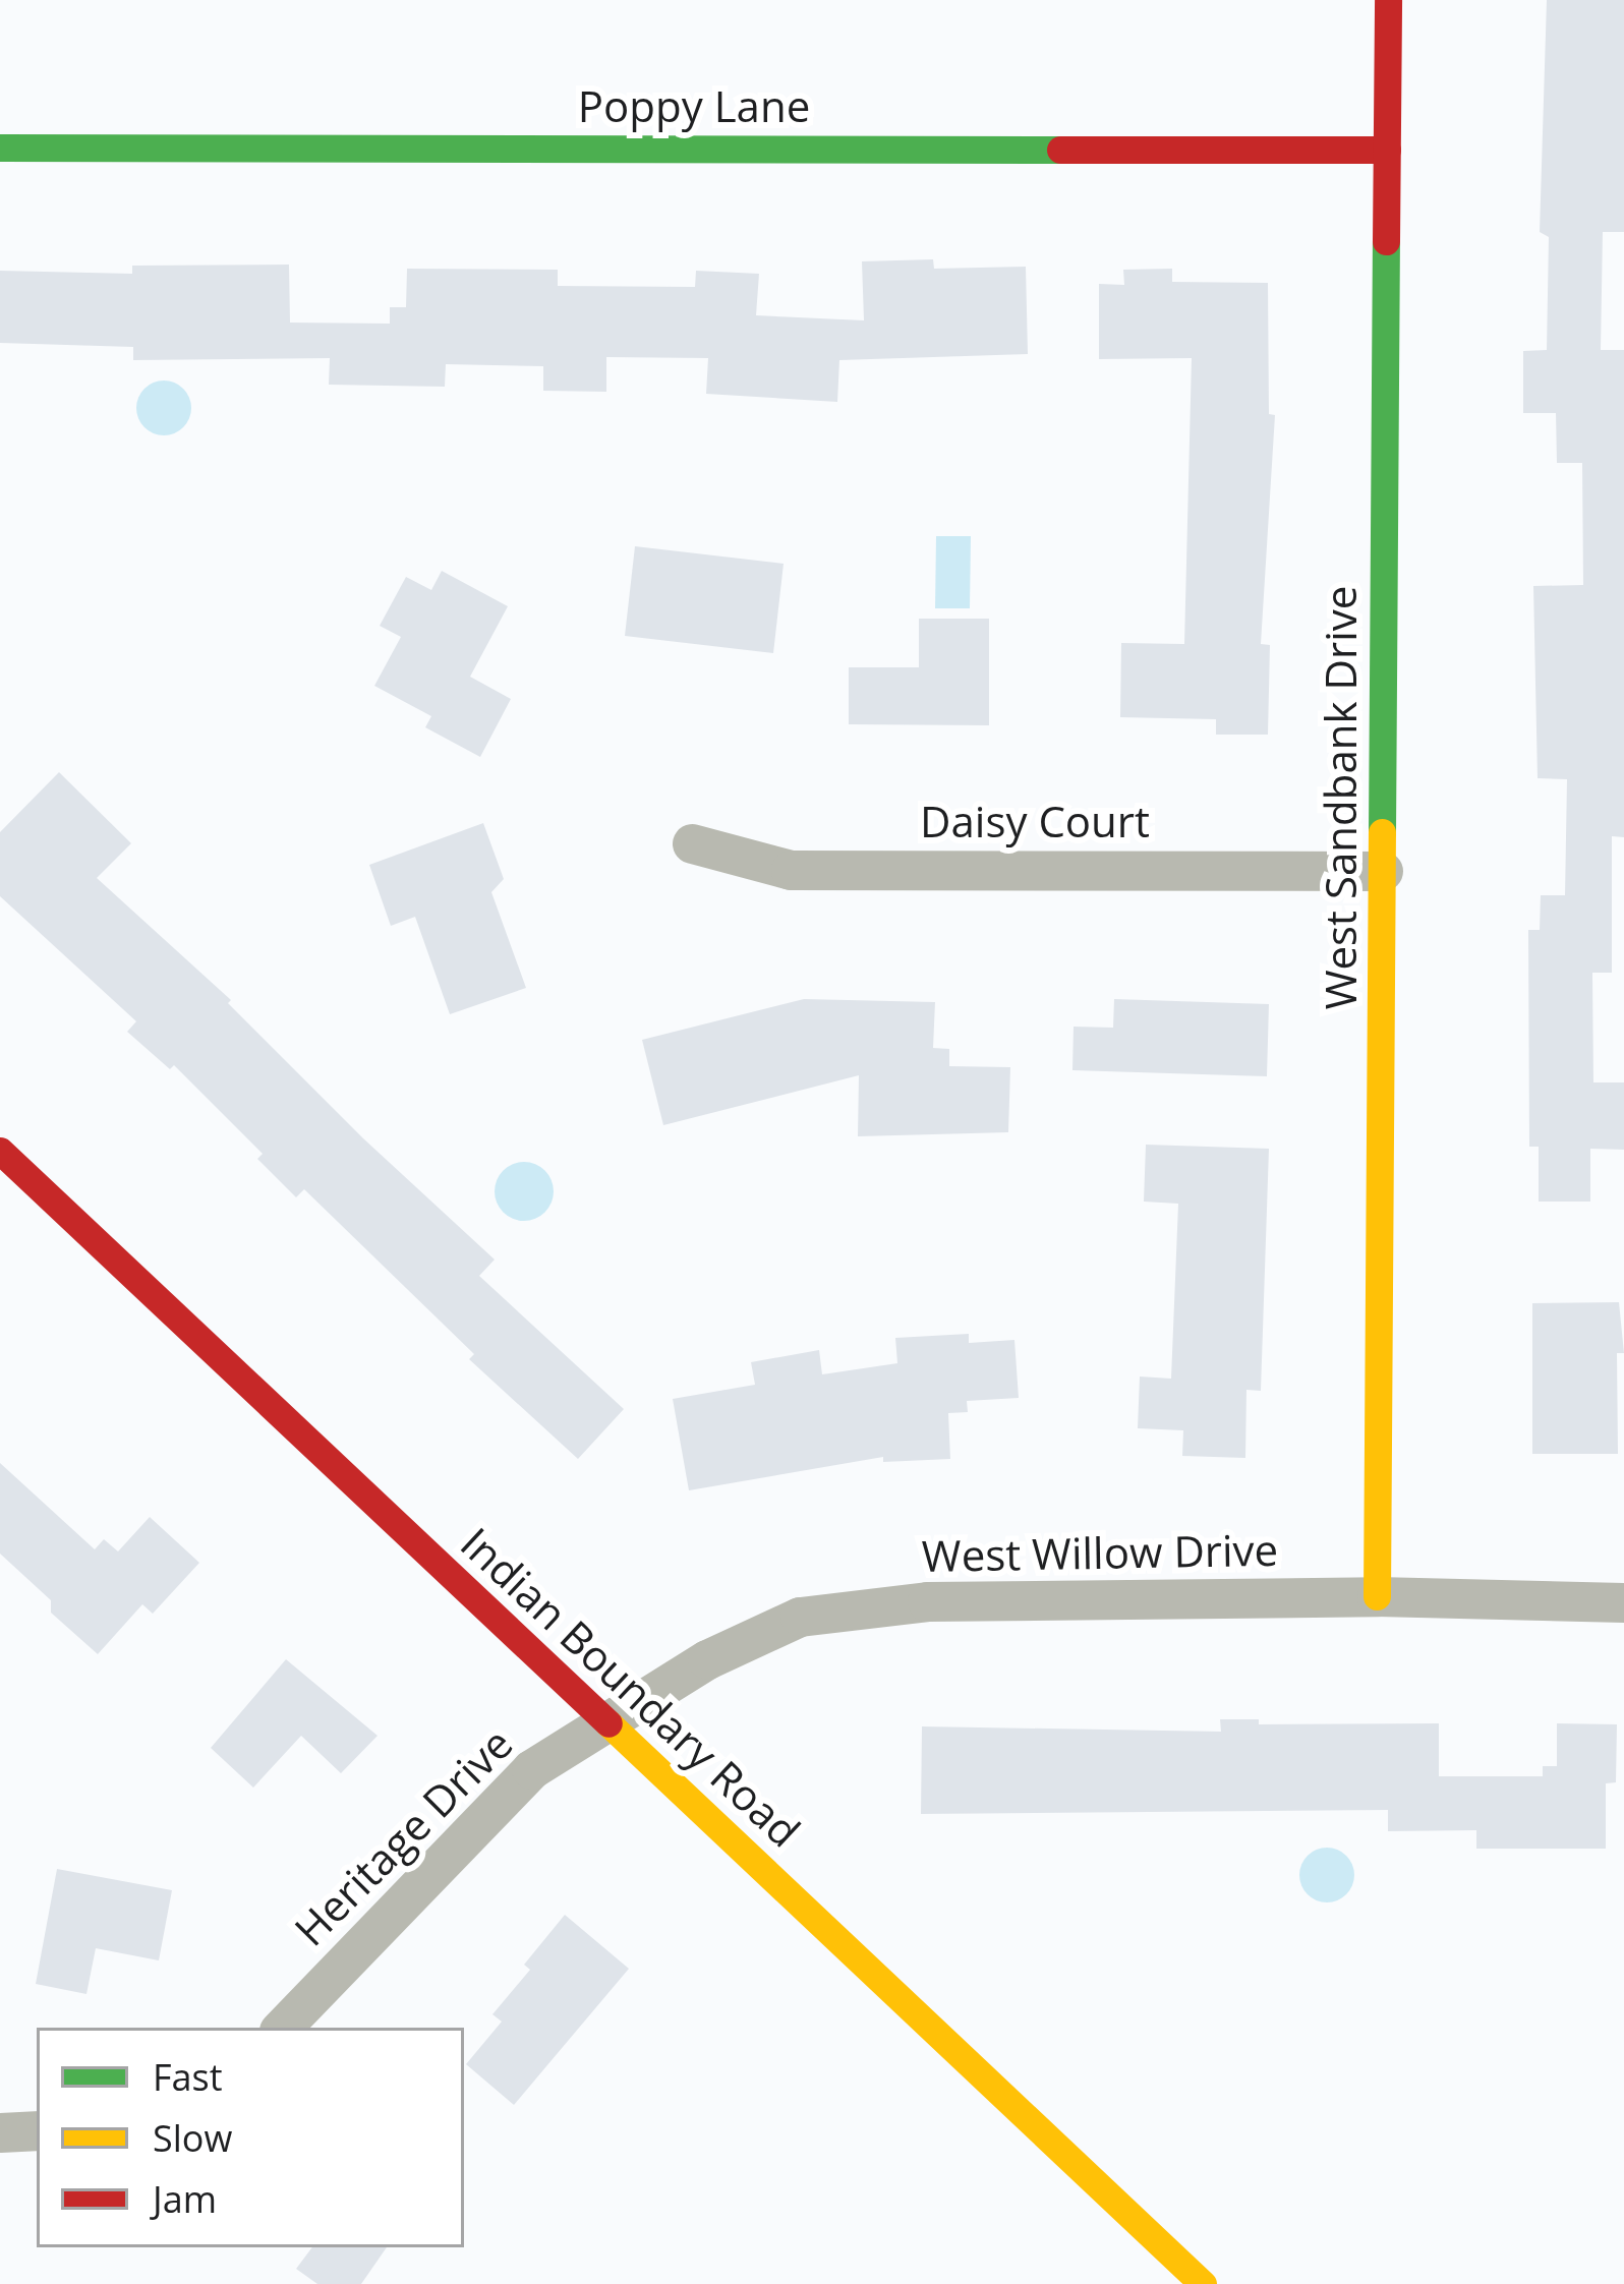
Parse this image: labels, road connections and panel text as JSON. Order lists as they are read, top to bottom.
{
  "streets": {
    "street": [
      "Poppy Lane",
      "West Sandbank Drive",
      "Daisy Court",
      "West Willow Drive",
      "Indian Boundary Road",
      "Heritage Drive"
    ]
  },
  "crossings": [
    ["Poppy Lane", "West Sandbank Drive"],
    ["West Sandbank Drive", "Daisy Court"],
    ["West Sandbank Drive", "West Willow Drive"],
    ["West Willow Drive", "Indian Boundary Road"],
    ["West Willow Drive", "Heritage Drive"],
    ["Indian Boundary Road", "Heritage Drive"]
  ],
  "legend": ["Fast", "Slow", "Jam"]
}
